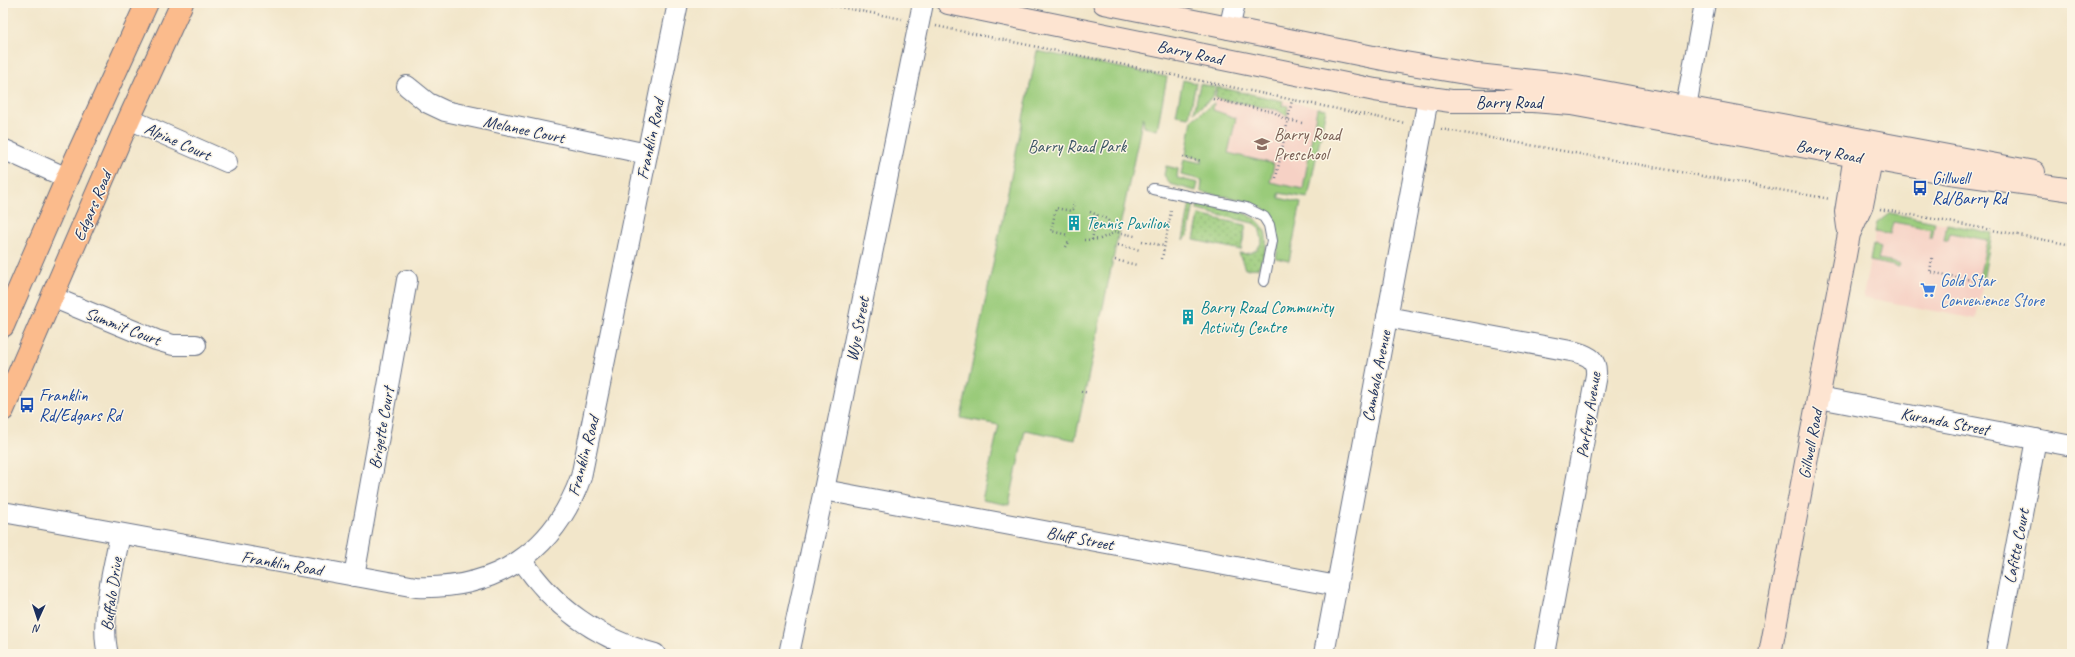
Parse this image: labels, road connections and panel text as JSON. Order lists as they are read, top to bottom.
{
  "streets": {
    "main road": ["Edgars Road"],
    "street": [
      "Barry Road",
      "Melanee Court",
      "Franklin Road",
      "Alpine Court",
      "Summit Court",
      "Wye Street",
      "Cambala Avenue",
      "Parfrey Avenue",
      "Kuranda Street",
      "Brigette Court",
      "Gillwell Road",
      "Bluff Street",
      "Lafitte Court",
      "Buffalo Drive"
    ]
  },
  "crossings": [
    ["Barry Road", "Cambala Avenue"],
    ["Barry Road", "Gillwell Road"],
    ["Melanee Court", "Franklin Road"],
    ["Franklin Road", "Brigette Court"],
    ["Franklin Road", "Buffalo Drive"],
    ["Alpine Court", "Edgars Road"],
    ["Edgars Road", "Summit Court"],
    ["Wye Street", "Bluff Street"],
    ["Cambala Avenue", "Parfrey Avenue"],
    ["Cambala Avenue", "Bluff Street"],
    ["Kuranda Street", "Gillwell Road"],
    ["Kuranda Street", "Lafitte Court"]
  ],
  "parks": ["Barry Road Park"],
  "places": {
    "school or university": ["Barry Road Preschool"],
    "bus stop": ["Gillwell Rd/Barry Rd", "Franklin Rd/Edgars Rd"],
    "building": ["Tennis Pavilion", "Barry Road Community Activity Centre"],
    "supermarket": ["Gold Star Convenience Store"]
  },
  "north": "bottom"
}
